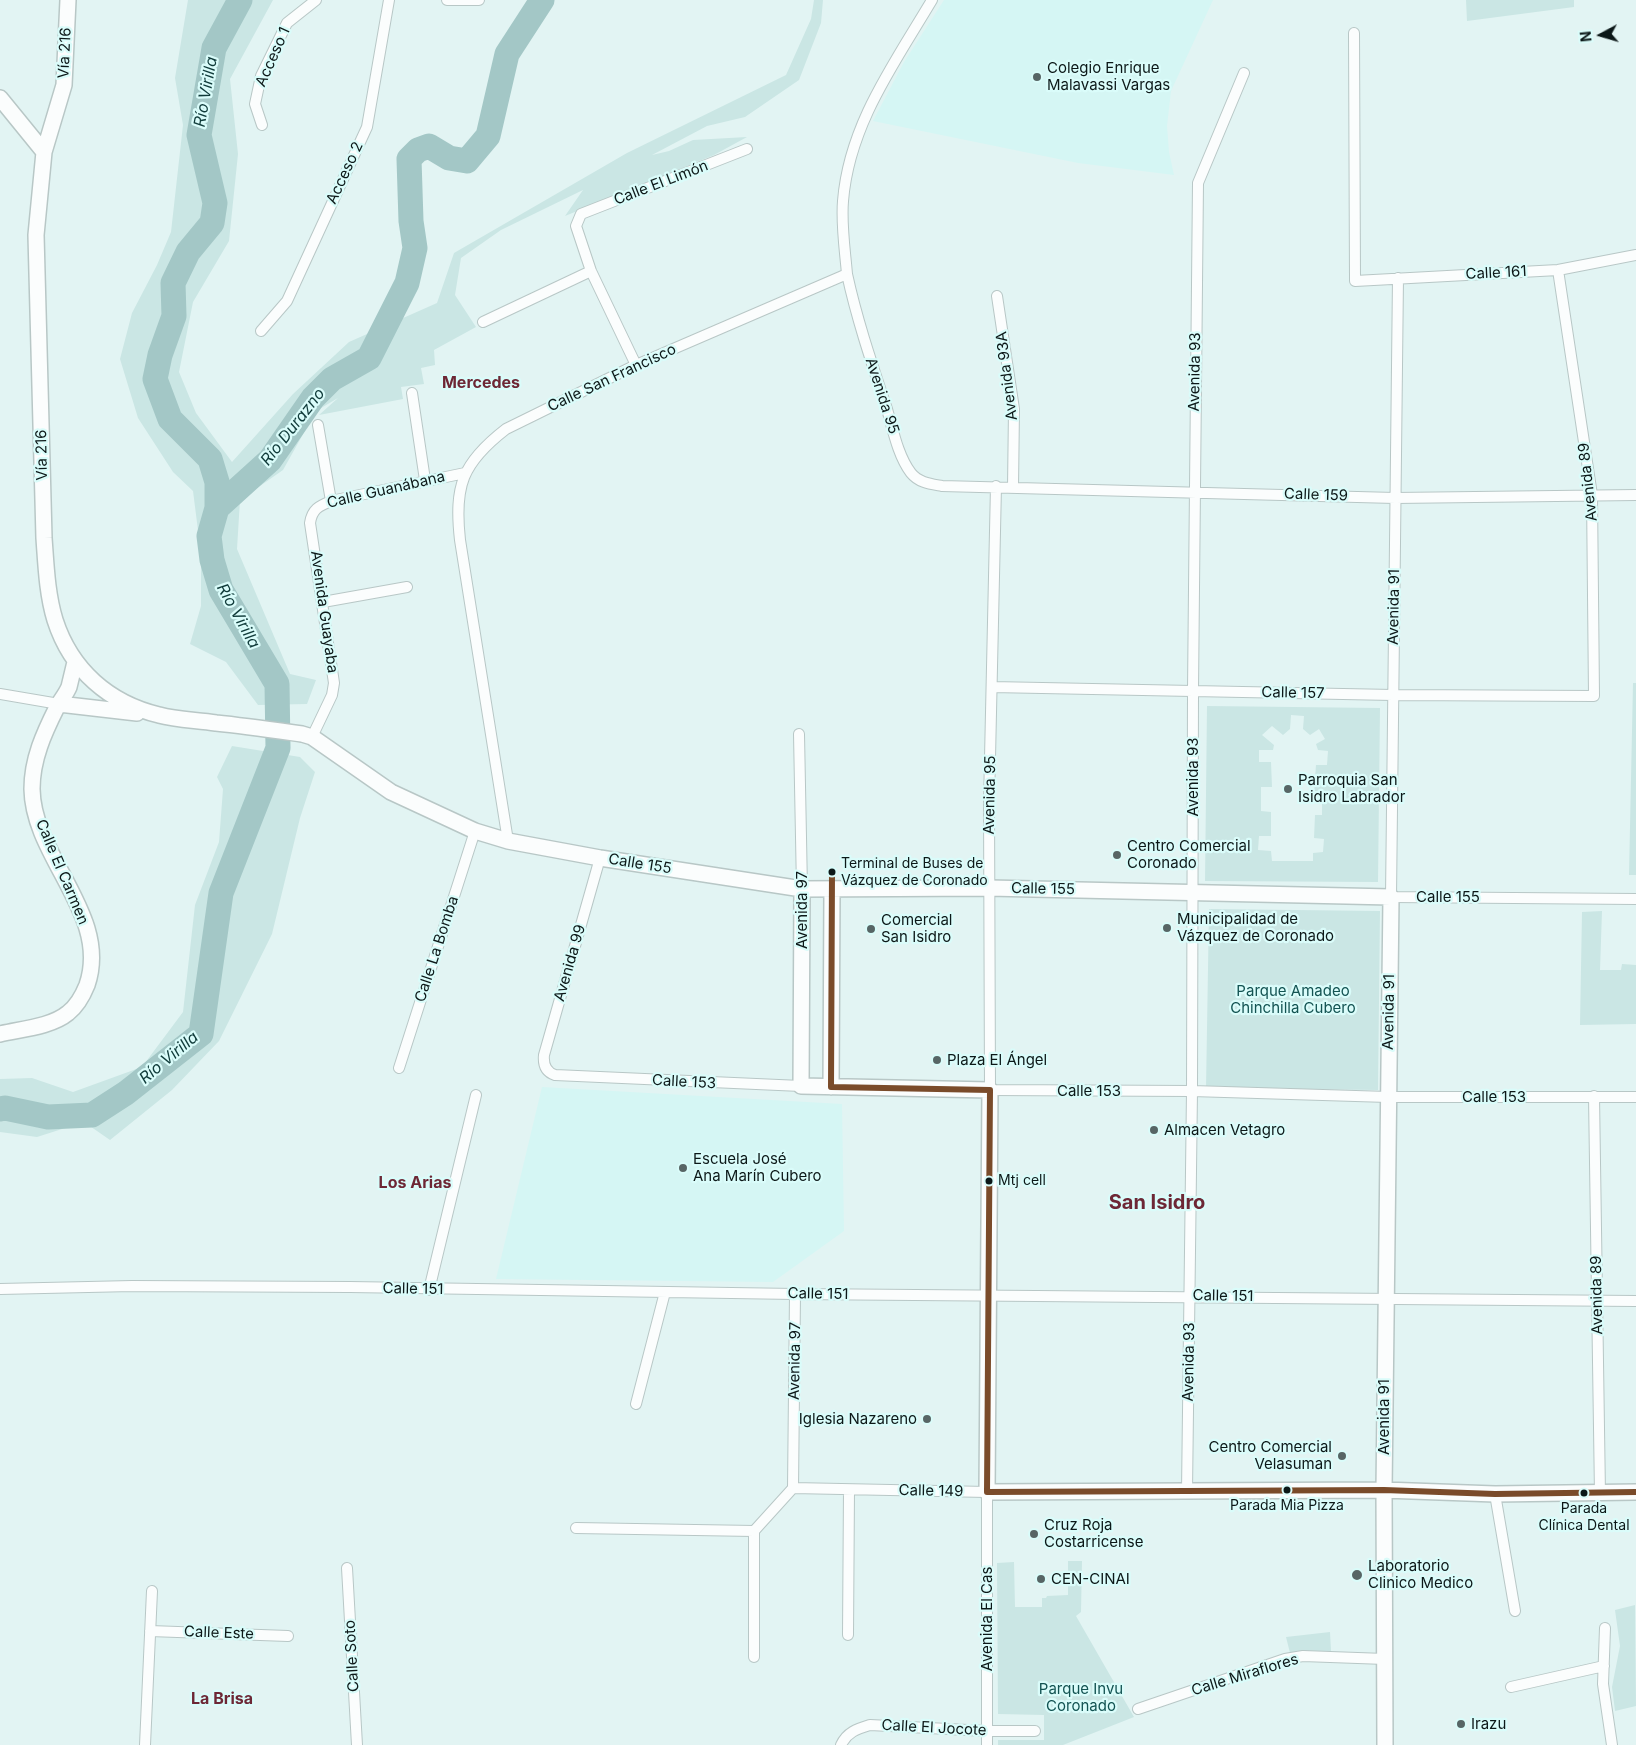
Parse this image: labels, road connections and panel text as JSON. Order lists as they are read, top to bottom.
{
  "streets": {
    "main road": [
      "Vía 216",
      "Avenida 95",
      "Avenida 91",
      "Calle 155",
      "Calle El Carmen",
      "Avenida 97",
      "Calle 153",
      "Calle 149"
    ],
    "street": [
      "Acceso 1",
      "Acceso 2",
      "Calle El Limón",
      "Calle 161",
      "Avenida 93",
      "Avenida 93A",
      "Calle San Francisco",
      "Avenida 89",
      "Calle Guanábana",
      "Calle 159",
      "Avenida Guayaba",
      "Calle 157",
      "Calle La Bomba",
      "Avenida 99",
      "Calle 151",
      "Avenida El Cas",
      "Calle Este",
      "Calle Soto",
      "Calle Miraflores",
      "Calle El Jocote"
    ]
  },
  "crossings": [
    ["Vía 216", "Avenida Guayaba"],
    ["Vía 216", "Calle 155"],
    ["Vía 216", "Calle El Carmen"],
    ["Calle 161", "Avenida 89"],
    ["Calle 161", "Avenida 91"],
    ["Avenida 93", "Calle 159"],
    ["Avenida 93", "Calle 157"],
    ["Avenida 93", "Calle 155"],
    ["Avenida 93", "Calle 153"],
    ["Avenida 93", "Calle 151"],
    ["Avenida 93", "Calle 149"],
    ["Avenida 93A", "Calle 159"],
    ["Calle San Francisco", "Avenida 95"],
    ["Calle San Francisco", "Calle Guanábana"],
    ["Calle San Francisco", "Calle 155"],
    ["Avenida 95", "Calle 159"],
    ["Avenida 95", "Calle 157"],
    ["Avenida 95", "Calle 155"],
    ["Avenida 95", "Calle 153"],
    ["Avenida 95", "Calle 151"],
    ["Avenida 95", "Calle 149"],
    ["Avenida 95", "Avenida El Cas"],
    ["Avenida 89", "Calle 159"],
    ["Avenida 89", "Calle 157"],
    ["Avenida 89", "Calle 153"],
    ["Avenida 89", "Calle 151"],
    ["Avenida 89", "Calle 149"],
    ["Calle Guanábana", "Avenida Guayaba"],
    ["Calle 159", "Avenida 91"],
    ["Avenida 91", "Calle 157"],
    ["Avenida 91", "Calle 155"],
    ["Avenida 91", "Calle 153"],
    ["Avenida 91", "Calle 151"],
    ["Avenida 91", "Calle 149"],
    ["Avenida 91", "Calle Miraflores"],
    ["Avenida Guayaba", "Calle 155"],
    ["Calle 155", "Avenida 97"],
    ["Calle 155", "Calle La Bomba"],
    ["Calle 155", "Avenida 99"],
    ["Avenida 97", "Calle 153"],
    ["Avenida 97", "Calle 151"],
    ["Avenida 97", "Calle 149"],
    ["Avenida 99", "Calle 153"],
    ["Calle 149", "Avenida El Cas"],
    ["Avenida El Cas", "Calle El Jocote"]
  ],
  "districts": [
    "Mercedes",
    "Los Arias",
    "San Isidro",
    "La Brisa"
  ],
  "water": ["Río Virilla", "Río Durazno"],
  "parks": ["Parque Amadeo Chinchilla Cubero", "Parque Invu Coronado"],
  "places": [
    "Colegio Enrique Malavassi Vargas",
    "Parroquia San Isidro Labrador",
    "Centro Comercial Coronado",
    "Terminal de Buses de Vázquez de Coronado",
    "Municipalidad de Vázquez de Coronado",
    "Comercial San Isidro",
    "Plaza El Ángel",
    "Almacen Vetagro",
    "Escuela José Ana Marín Cubero",
    "Mtj cell",
    "Iglesia Nazareno",
    "Centro Comercial Velasuman",
    "Parada Mia Pizza",
    "Parada Clínica Dental",
    "Cruz Roja Costarricense",
    "Laboratorio Clinico Medico",
    "CEN-CINAI",
    "Irazu"
  ],
  "north": "left"
}
